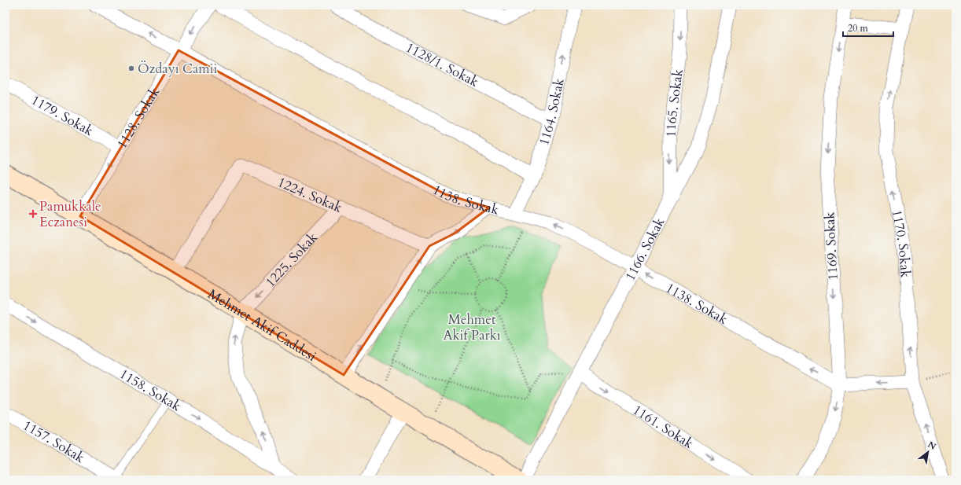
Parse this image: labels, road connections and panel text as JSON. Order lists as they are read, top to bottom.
{
  "streets": {
    "main road": ["Mehmet Akif Caddesi"],
    "street": [
      "1128/1. Sokak",
      "1165. Sokak",
      "1164. Sokak",
      "1179. Sokak",
      "1128. Sokak",
      "1224. Sokak",
      "1138. Sokak",
      "1170. Sokak",
      "1169. Sokak",
      "1166. Sokak",
      "1225. Sokak",
      "1158. Sokak",
      "1161. Sokak",
      "1157. Sokak"
    ]
  },
  "crossings": [
    ["1128/1. Sokak", "1164. Sokak"],
    ["1165. Sokak", "1166. Sokak"],
    ["1164. Sokak", "1138. Sokak"],
    ["1179. Sokak", "1128. Sokak"],
    ["1128. Sokak", "1138. Sokak"],
    ["1128. Sokak", "Mehmet Akif Caddesi"],
    ["1224. Sokak", "1225. Sokak"],
    ["1224. Sokak", "Mehmet Akif Caddesi"],
    ["1138. Sokak", "1169. Sokak"],
    ["1138. Sokak", "1166. Sokak"],
    ["1166. Sokak", "1161. Sokak"],
    ["1225. Sokak", "Mehmet Akif Caddesi"]
  ],
  "one_way": [
    "1165. Sokak",
    "1164. Sokak",
    "1128. Sokak",
    "1138. Sokak",
    "1170. Sokak",
    "1169. Sokak",
    "1158. Sokak",
    "1161. Sokak"
  ],
  "parks": ["Mehmet Akif Parkı"],
  "places": {
    "other": ["Özdayı Camii"],
    "health": ["Pamukkale Eczanesi"]
  },
  "scale_bar": "20 m",
  "north": "top right"
}
